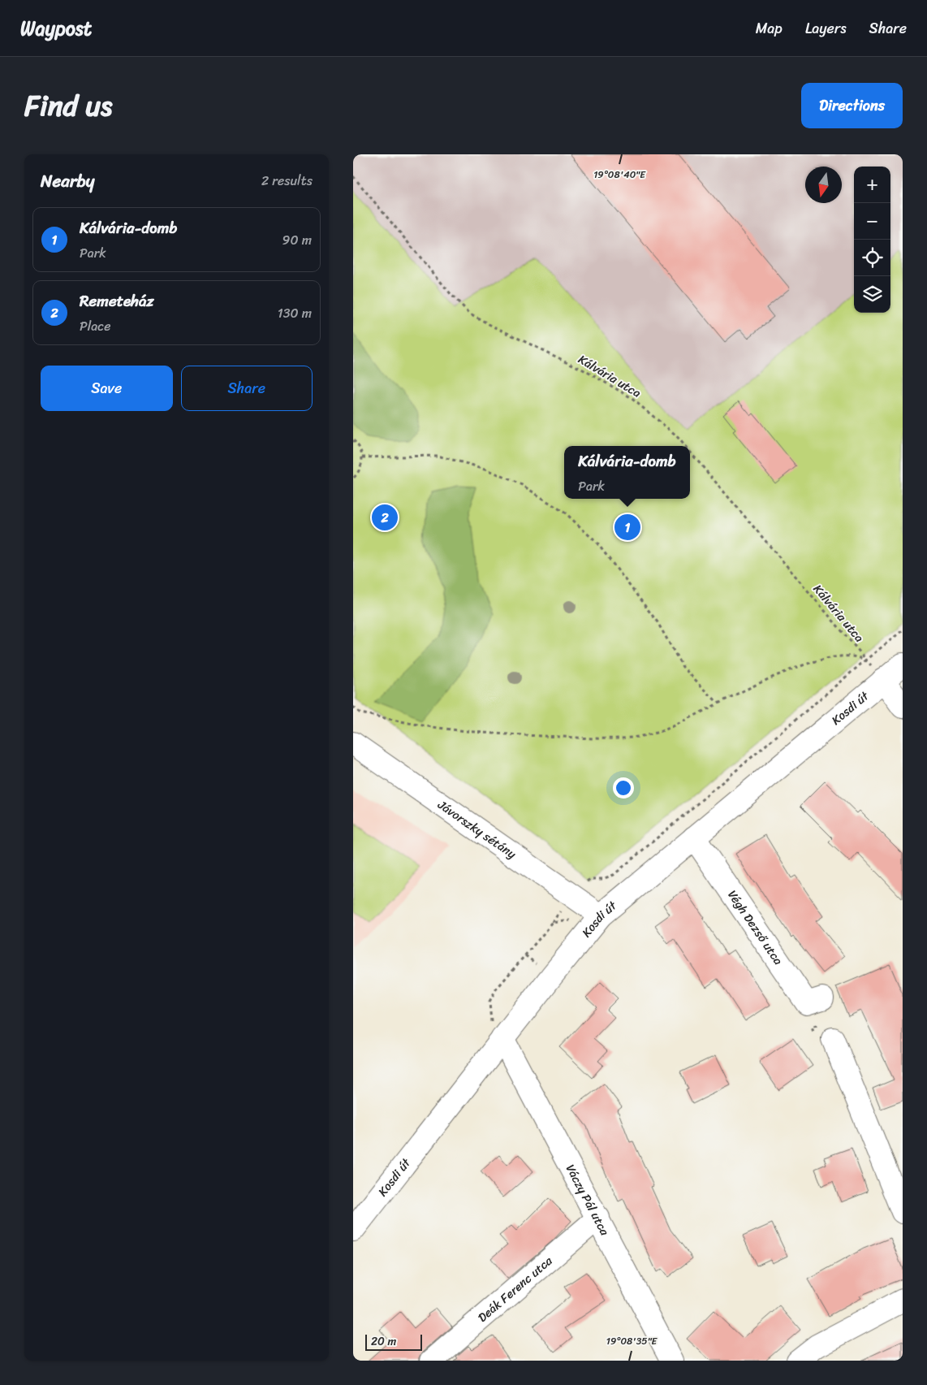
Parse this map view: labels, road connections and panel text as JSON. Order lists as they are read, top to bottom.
{
  "streets": {
    "street": [
      "Kosdi út",
      "Jávorszky sétány",
      "Végh Dezső utca",
      "Váczy Pál utca",
      "Deák Ferenc utca"
    ],
    "path": ["Kálvária utca"]
  },
  "crossings": [
    ["Kálvária utca", "Kosdi út"],
    ["Kosdi út", "Jávorszky sétány"],
    ["Kosdi út", "Végh Dezső utca"],
    ["Kosdi út", "Váczy Pál utca"],
    ["Váczy Pál utca", "Deák Ferenc utca"]
  ],
  "scale_bar": "20 m",
  "north": "bottom",
  "page": {
    "header": "Waypost",
    "nav": ["Map", "Layers", "Share"],
    "title": "Find us",
    "buttons": [
      "Directions",
      ["Save", "Share"]
    ],
    "heading": ["Nearby", "2 results"],
    "map_buttons": ["+", "−"],
    "list": [
      {
        "mark": "1",
        "name": "Kálvária-domb",
        "note": "Park",
        "value": "90 m"
      },
      {
        "mark": "2",
        "name": "Remeteház",
        "note": "Place",
        "value": "130 m"
      }
    ],
    "popup": ["Kálvária-domb", "Park"],
    "pins": ["2", "1"],
    "scale": "20 m"
  },
  "coordinates": ["19°08'40\"E", "19°08'35\"E"]
}
